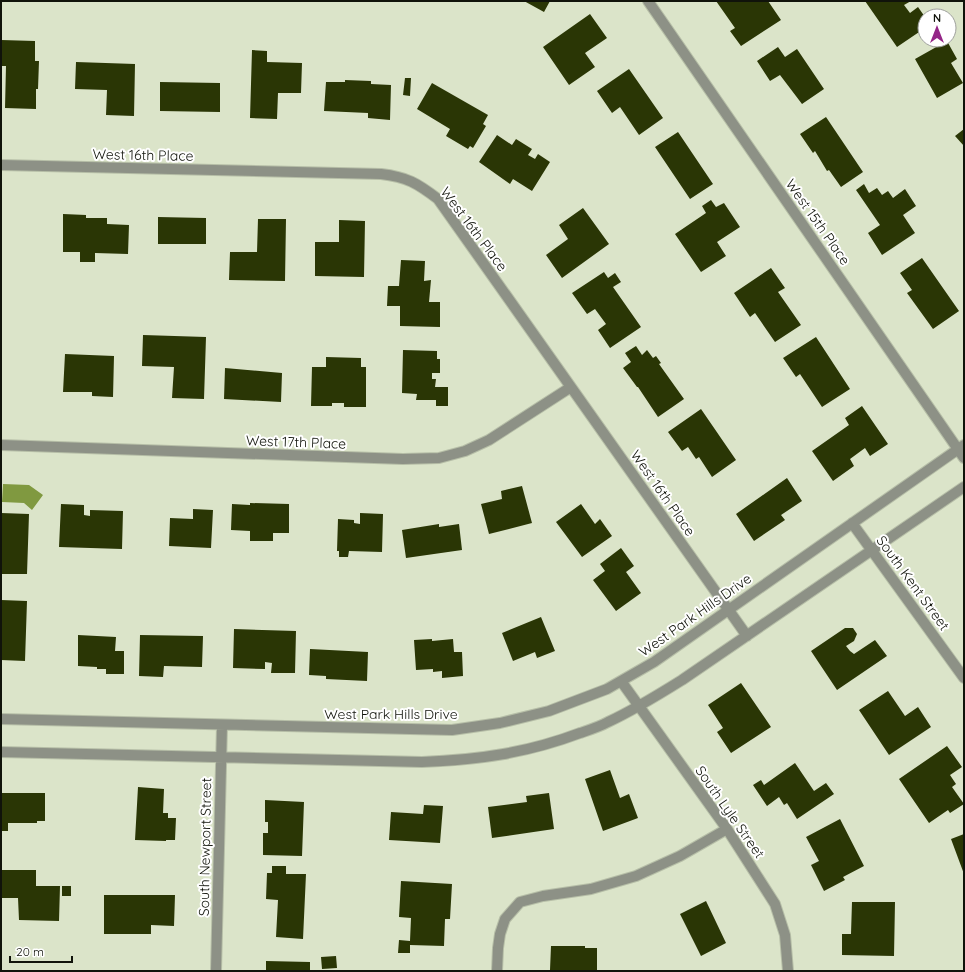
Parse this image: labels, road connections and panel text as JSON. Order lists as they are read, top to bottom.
{
  "streets": {
    "street": [
      "West 16th Place",
      "West 15th Place",
      "West 17th Place",
      "South Kent Street",
      "West Park Hills Drive",
      "South Lyle Street",
      "South Newport Street"
    ]
  },
  "crossings": [
    ["West 16th Place", "West 17th Place"],
    ["West 16th Place", "West Park Hills Drive"],
    ["West 15th Place", "West Park Hills Drive"],
    ["South Kent Street", "West Park Hills Drive"],
    ["West Park Hills Drive", "South Lyle Street"],
    ["West Park Hills Drive", "South Newport Street"]
  ],
  "scale_bar": "20 m",
  "north": "top"
}
